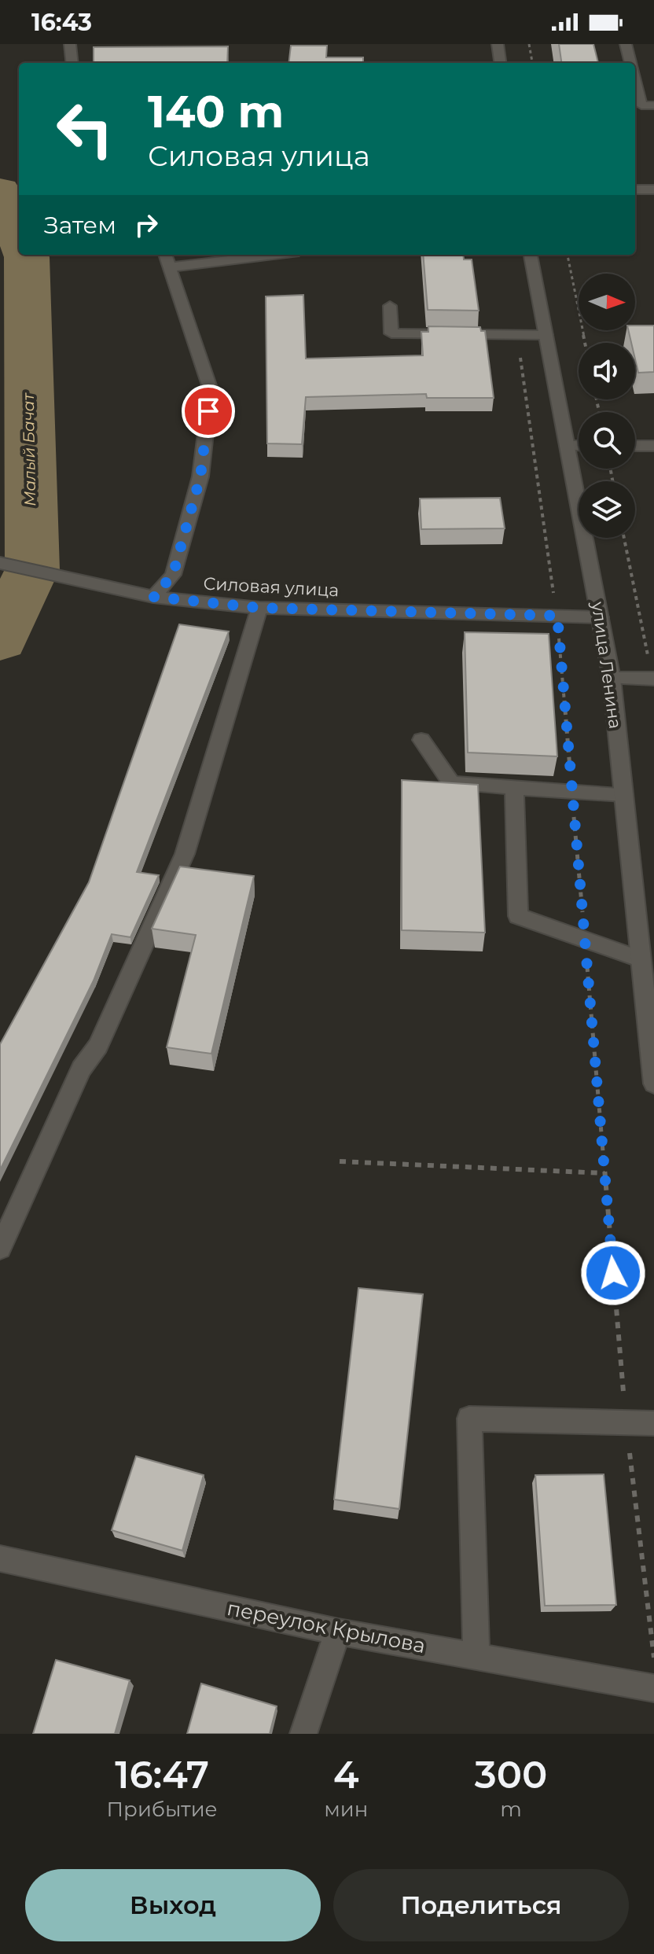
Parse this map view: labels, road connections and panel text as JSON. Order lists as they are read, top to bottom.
{
  "streets": {
    "street": ["Силовая улица", "улица Ленина", "переулок Крылова"]
  },
  "crossings": [
    ["Силовая улица", "улица Ленина"]
  ],
  "water": ["Малый Бачат"],
  "north": "right",
  "page": {
    "status": "16:43",
    "turn": ["140 m", "Силовая улица"],
    "then": "Затем",
    "eta": [
      "16:47",
      "Прибытие",
      "4",
      "мин",
      "300",
      "m"
    ],
    "buttons": ["Выход", "Поделиться"]
  }
}
